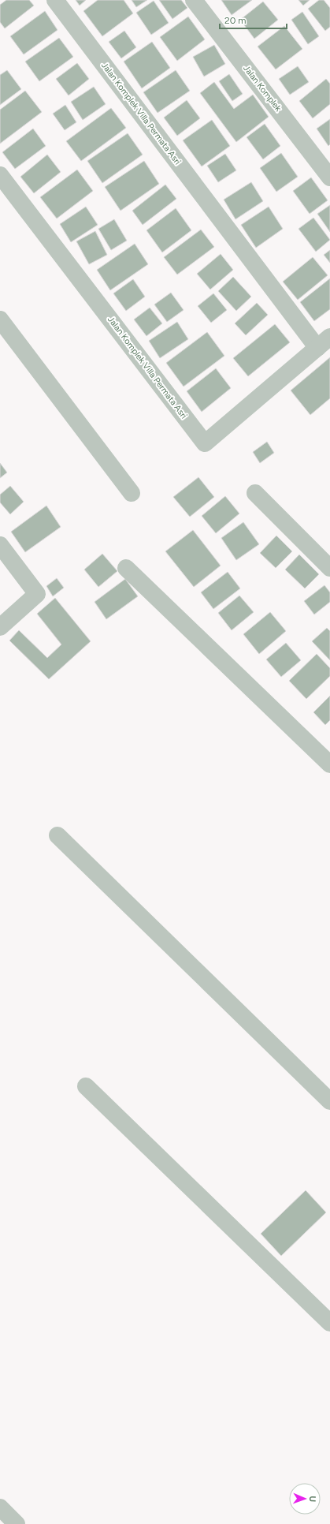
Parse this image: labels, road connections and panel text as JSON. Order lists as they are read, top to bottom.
{
  "streets": {
    "street": ["Jalan Komplek", "Jalan Komplek Villa Permata Asri"]
  },
  "scale_bar": "20 m",
  "north": "right"
}
